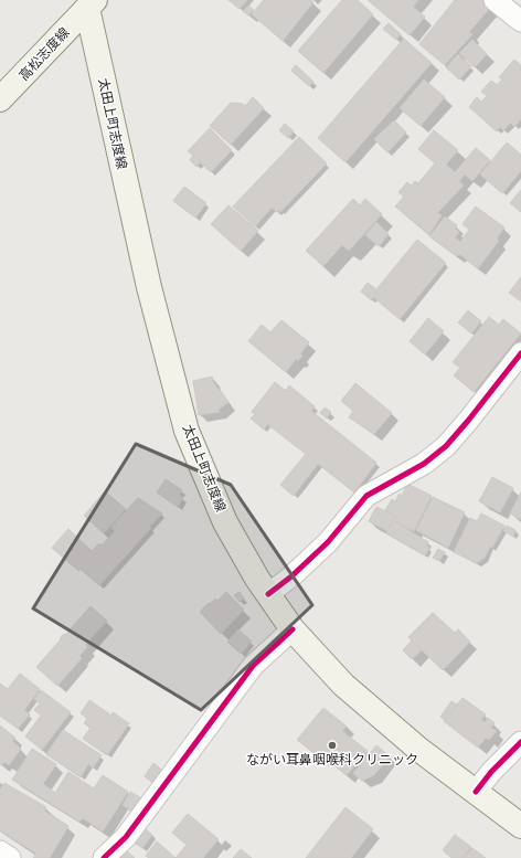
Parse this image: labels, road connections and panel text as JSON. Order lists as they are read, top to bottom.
{
  "streets": {
    "main road": ["高松志度線", "太田上町志度線"]
  },
  "crossings": [
    ["高松志度線", "太田上町志度線"]
  ],
  "places": ["ながい耳鼻咽喉科クリニック"]
}
